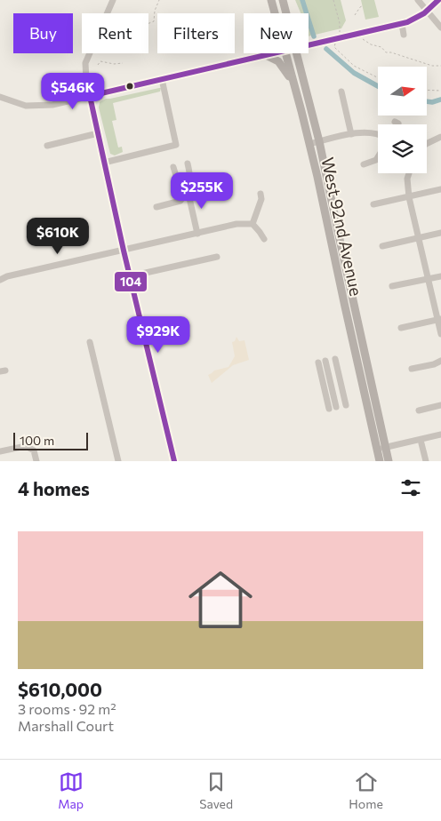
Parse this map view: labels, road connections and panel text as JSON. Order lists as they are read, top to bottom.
{
  "streets": {
    "main road": ["West 92nd Avenue"]
  },
  "lines": ["transit line 104"],
  "scale_bar": "100 m",
  "north": "right",
  "page": {
    "chip": [
      "Buy",
      "Rent",
      "Filters",
      "New"
    ],
    "price": [
      "$546K",
      "$255K",
      "$610K",
      "$929K"
    ],
    "scale": "100 m",
    "heading": "4 homes",
    "list": [
      {
        "name": "$610,000",
        "note": "3 rooms · 92 m² · Marshall Court"
      }
    ],
    "tabs": ["Map", "Saved", "Home"]
  }
}
